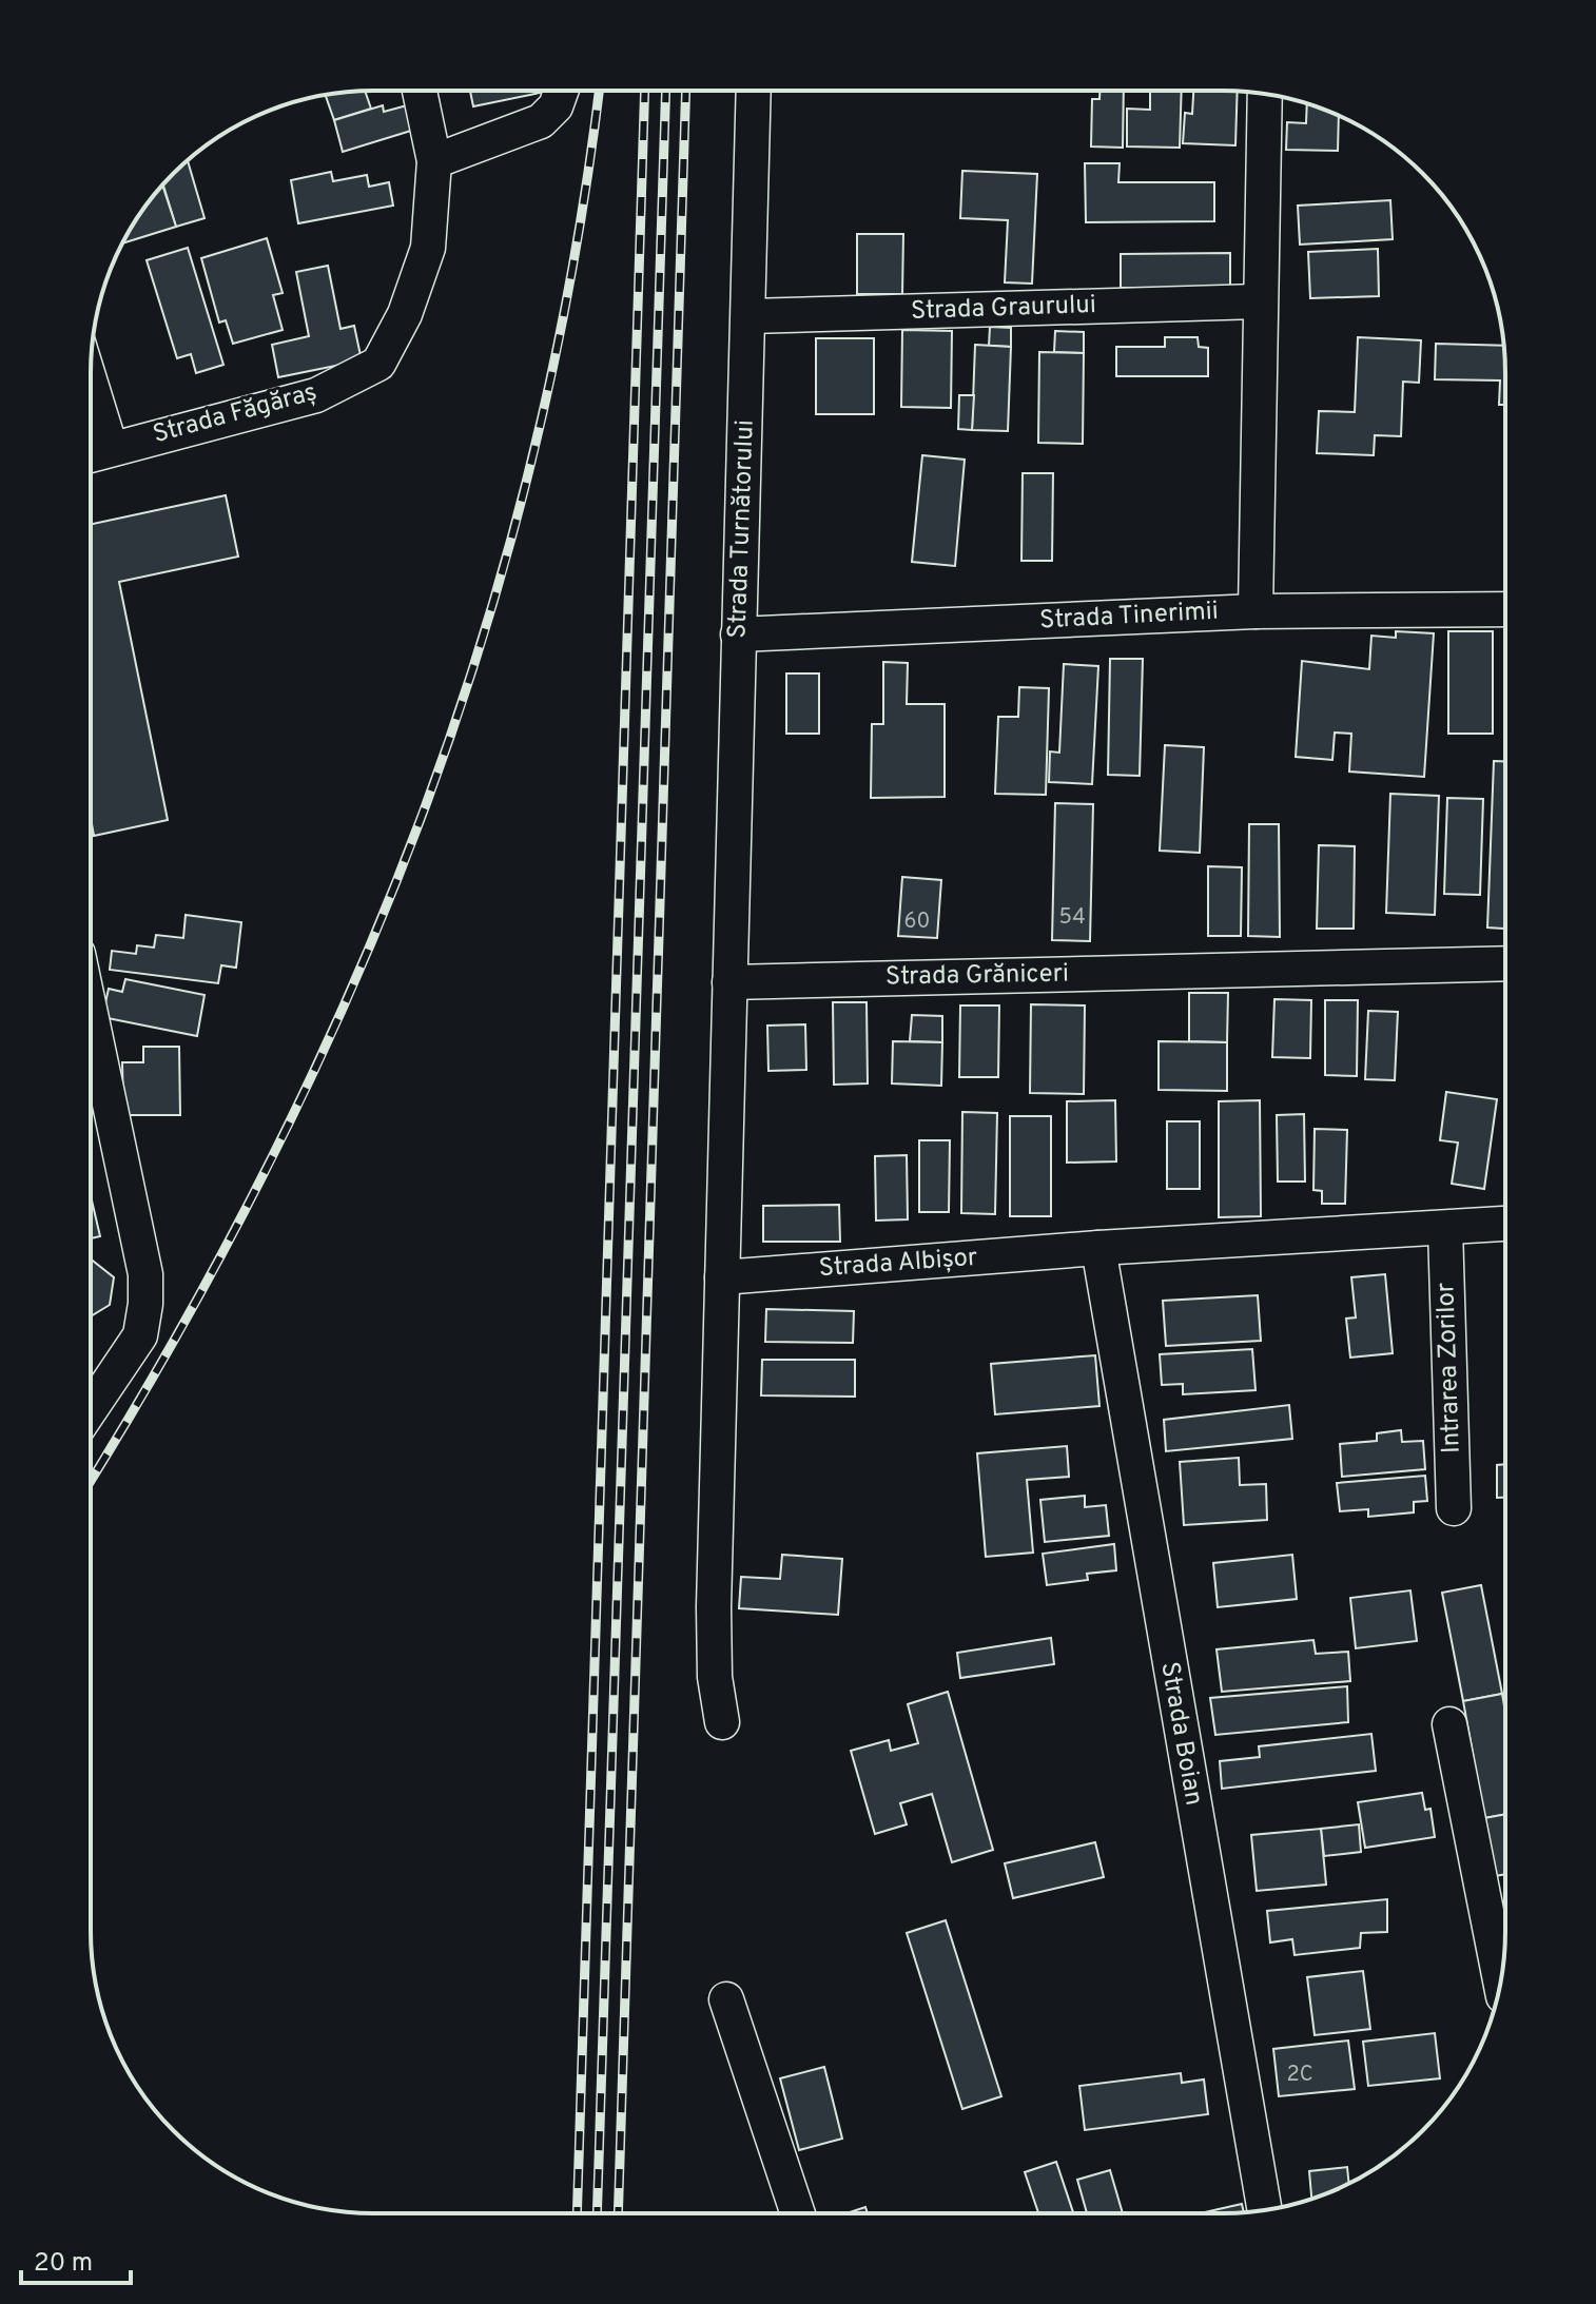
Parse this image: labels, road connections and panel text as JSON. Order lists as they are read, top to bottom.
{
  "streets": {
    "street": [
      "Strada Graurului",
      "Strada Făgăraș",
      "Strada Turnătorului",
      "Strada Tinerimii",
      "Strada Grăniceri",
      "Strada Albișor",
      "Intrarea Zorilor",
      "Strada Boian"
    ]
  },
  "crossings": [
    ["Strada Graurului", "Strada Turnătorului"],
    ["Strada Turnătorului", "Strada Tinerimii"],
    ["Strada Turnătorului", "Strada Grăniceri"],
    ["Strada Albișor", "Intrarea Zorilor"],
    ["Strada Albișor", "Strada Boian"]
  ],
  "house_numbers": ["54", "60", "2C"],
  "scale_bar": "20 m"
}
